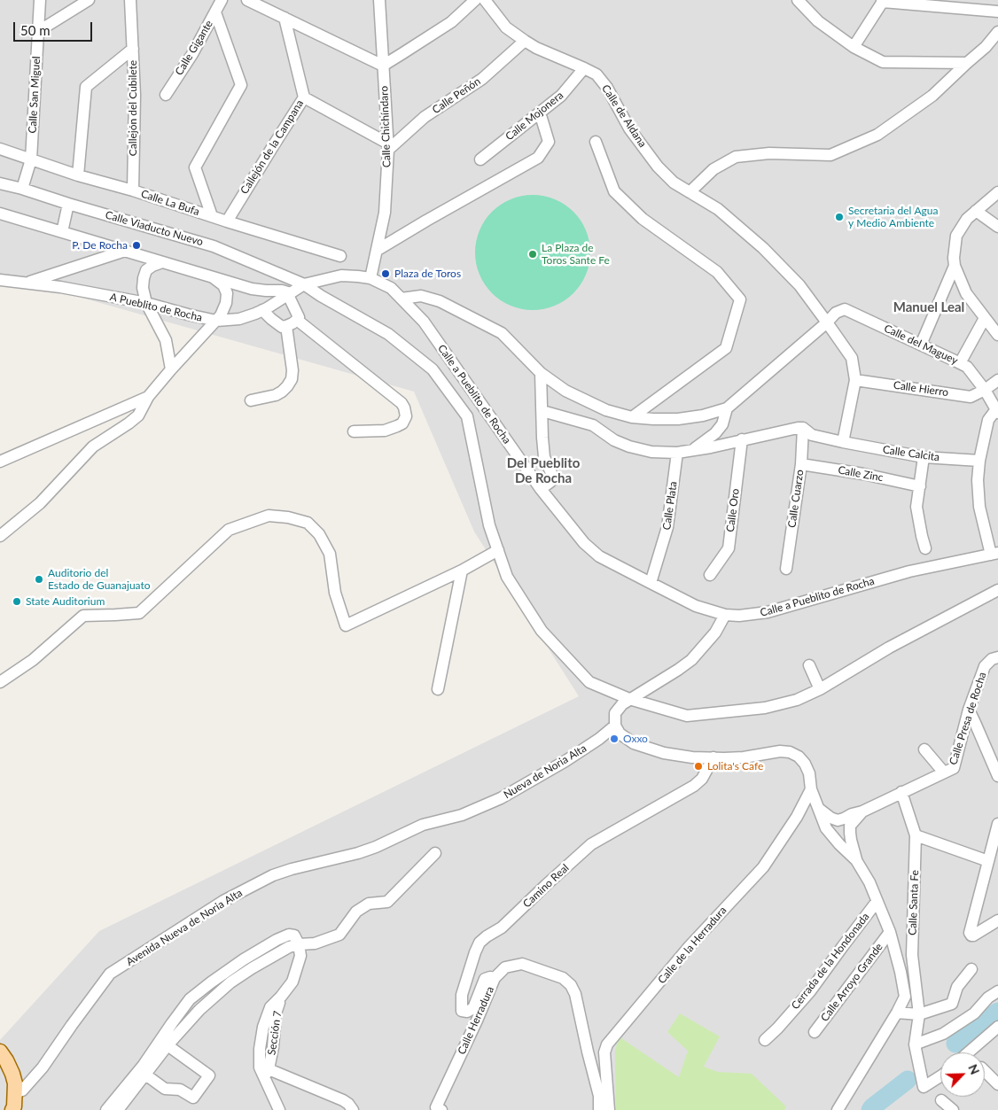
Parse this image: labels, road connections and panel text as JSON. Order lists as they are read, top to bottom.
{
  "streets": {
    "street": [
      "Calle Gigante",
      "Calle San Miguel",
      "Calle Peñón",
      "Callejón del Cubilete",
      "Calle Mojonera",
      "Calle de Aldana",
      "Calle Chichíndaro",
      "Callejón de la Campana",
      "Calle La Bufa",
      "Calle Viaducto Nuevo",
      "A Pueblito de Rocha",
      "Calle del Maguey",
      "Calle Hierro",
      "Calle a Pueblito de Rocha",
      "Calle Calcita",
      "Calle Zinc",
      "Calle Cuarzo",
      "Calle Plata",
      "Calle Oro",
      "Calle Presa de Rocha",
      "Nueva de Noria Alta",
      "Camino Real",
      "Calle Santa Fe",
      "Avenida Nueva de Noria Alta",
      "Calle de la Herradura",
      "Cerrada de la Hondonada",
      "Calle Arroyo Grande",
      "Calle Herradura",
      "Sección 7"
    ]
  },
  "crossings": [
    ["Calle San Miguel", "Calle La Bufa"],
    ["Calle San Miguel", "Calle Viaducto Nuevo"],
    ["Calle Peñón", "Calle de Aldana"],
    ["Calle Peñón", "Calle Chichíndaro"],
    ["Callejón del Cubilete", "Calle La Bufa"],
    ["Calle Mojonera", "Calle de Aldana"],
    ["Calle de Aldana", "Calle del Maguey"],
    ["Calle de Aldana", "Calle Hierro"],
    ["Calle de Aldana", "Calle Calcita"],
    ["Calle Chichíndaro", "Calle a Pueblito de Rocha"],
    ["Callejón de la Campana", "Calle La Bufa"],
    ["Calle Viaducto Nuevo", "A Pueblito de Rocha"],
    ["Calle Viaducto Nuevo", "Calle a Pueblito de Rocha"],
    ["A Pueblito de Rocha", "Calle a Pueblito de Rocha"],
    ["Calle del Maguey", "Calle Hierro"],
    ["Calle a Pueblito de Rocha", "Calle Plata"],
    ["Calle Zinc", "Calle Cuarzo"],
    ["Calle Presa de Rocha", "Calle Santa Fe"],
    ["Nueva de Noria Alta", "Avenida Nueva de Noria Alta"],
    ["Camino Real", "Calle Herradura"]
  ],
  "districts": ["Manuel Leal", "Del Pueblito De Rocha"],
  "places": [
    "Secretaria del Agua y Medio Ambiente",
    "P. De Rocha",
    "La Plaza de Toros Sante Fe",
    "Plaza de Toros",
    "Auditorio del Estado de Guanajuato",
    "State Auditorium",
    "Oxxo",
    "Lolita's Cafe"
  ],
  "scale_bar": "50 m",
  "north": "top right"
}
